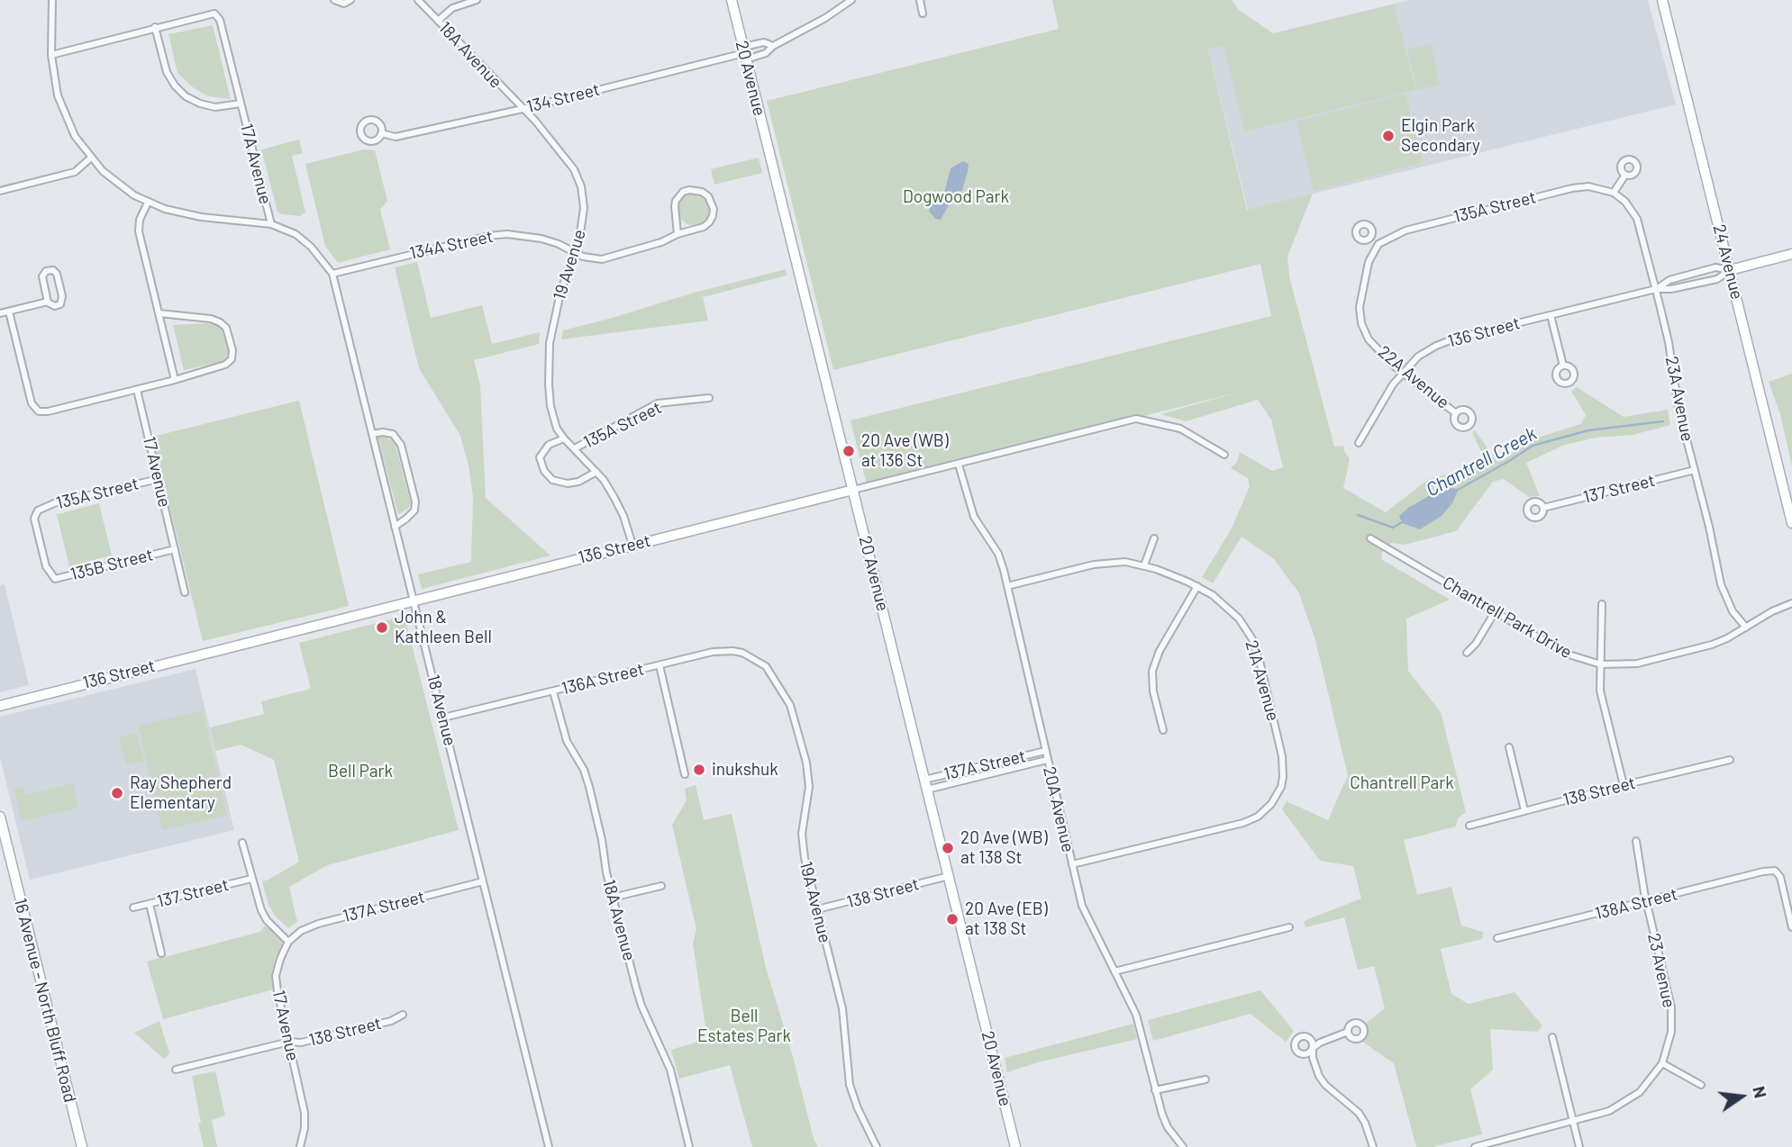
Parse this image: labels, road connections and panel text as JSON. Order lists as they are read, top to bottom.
{
  "streets": {
    "street": [
      "18A Avenue",
      "20 Avenue",
      "134 Street",
      "17A Avenue",
      "135A Street",
      "134A Street",
      "24 Avenue",
      "19 Avenue",
      "136 Street",
      "22A Avenue",
      "23A Avenue",
      "17 Avenue",
      "137 Street",
      "135B Street",
      "Chantrell Park Drive",
      "136A Street",
      "21A Avenue",
      "18 Avenue",
      "137A Street",
      "138 Street",
      "20A Avenue",
      "19A Avenue",
      "138A Street",
      "23 Avenue",
      "16 Avenue - North Bluff Road"
    ]
  },
  "crossings": [
    ["18A Avenue", "134 Street"],
    ["18A Avenue", "19 Avenue"],
    ["18A Avenue", "136A Street"],
    ["20 Avenue", "134 Street"],
    ["20 Avenue", "136 Street"],
    ["20 Avenue", "137A Street"],
    ["20 Avenue", "138 Street"],
    ["134 Street", "19 Avenue"],
    ["135A Street", "19 Avenue"],
    ["135A Street", "22A Avenue"],
    ["135A Street", "23A Avenue"],
    ["135A Street", "17 Avenue"],
    ["135A Street", "135B Street"],
    ["134A Street", "19 Avenue"],
    ["134A Street", "18 Avenue"],
    ["24 Avenue", "136 Street"],
    ["19 Avenue", "136 Street"],
    ["136 Street", "22A Avenue"],
    ["136 Street", "23A Avenue"],
    ["136 Street", "18 Avenue"],
    ["136 Street", "20A Avenue"],
    ["23A Avenue", "137 Street"],
    ["23A Avenue", "Chantrell Park Drive"],
    ["17 Avenue", "135B Street"],
    ["17 Avenue", "137A Street"],
    ["17 Avenue", "138 Street"],
    ["136A Street", "18 Avenue"],
    ["136A Street", "19A Avenue"],
    ["21A Avenue", "20A Avenue"],
    ["18 Avenue", "137A Street"],
    ["137A Street", "20A Avenue"],
    ["138 Street", "19A Avenue"],
    ["138A Street", "23 Avenue"]
  ],
  "water": ["Chantrell Creek"],
  "parks": [
    "Dogwood Park",
    "Bell Park",
    "Chantrell Park",
    "Bell Estates Park"
  ],
  "places": [
    "Elgin Park Secondary",
    "20 Ave (WB) at 136 St",
    "John & Kathleen Bell",
    "inukshuk",
    "Ray Shepherd Elementary",
    "20 Ave (WB) at 138 St",
    "20 Ave (EB) at 138 St"
  ],
  "north": "right"
}
